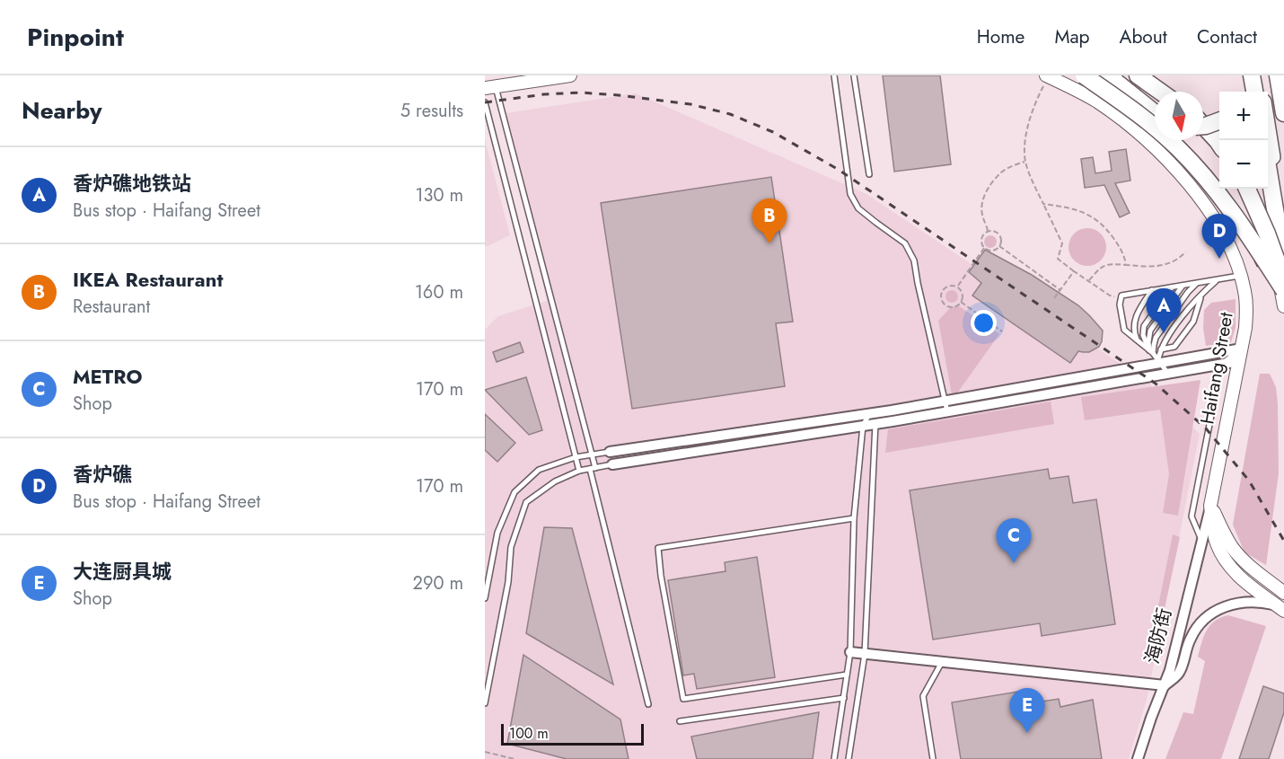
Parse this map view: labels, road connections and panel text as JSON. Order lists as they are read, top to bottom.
{
  "streets": {
    "street": ["Haifang Street", "海防街"]
  },
  "crossings": [
    ["Haifang Street", "海防街"]
  ],
  "scale_bar": "100 m",
  "north": "bottom",
  "page": {
    "header": "Pinpoint",
    "nav": [
      "Home",
      "Map",
      "About",
      "Contact"
    ],
    "heading": ["Nearby", "5 results"],
    "map_buttons": ["+", "−"],
    "list": [
      {
        "mark": "A",
        "name": "香炉礁地铁站",
        "note": "Bus stop · Haifang Street",
        "value": "130 m"
      },
      {
        "mark": "B",
        "name": "IKEA Restaurant",
        "note": "Restaurant",
        "value": "160 m"
      },
      {
        "mark": "C",
        "name": "METRO",
        "note": "Shop",
        "value": "170 m"
      },
      {
        "mark": "D",
        "name": "香炉礁",
        "note": "Bus stop · Haifang Street",
        "value": "170 m"
      },
      {
        "mark": "E",
        "name": "大连厨具城",
        "note": "Shop",
        "value": "290 m"
      }
    ],
    "pins": [
      "B",
      "D",
      "A",
      "C",
      "E"
    ],
    "scale": "100 m"
  }
}
